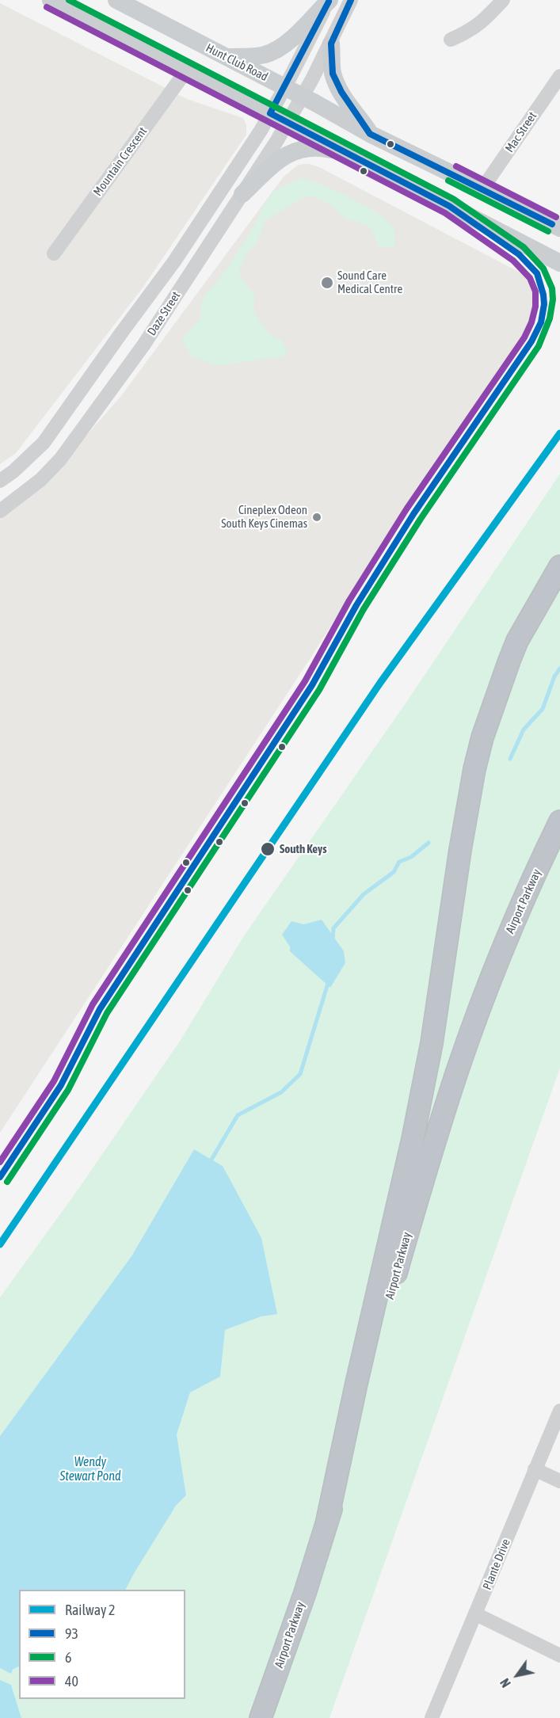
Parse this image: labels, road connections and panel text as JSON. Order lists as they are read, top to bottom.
{
  "streets": {
    "highway": ["Airport Parkway"],
    "main road": ["Hunt Club Road"],
    "street": [
      "Mac Street",
      "Mountain Crescent",
      "Daze Street",
      "Plante Drive"
    ]
  },
  "crossings": [
    ["Hunt Club Road", "Mac Street"],
    ["Hunt Club Road", "Daze Street"]
  ],
  "water": ["Wendy Stewart Pond"],
  "places": ["Sound Care Medical Centre", "Cineplex Odeon South Keys Cinemas", "South Keys"],
  "lines": [
    "transit line 93",
    "transit line 6",
    "transit line 40",
    "rail line 2"
  ],
  "legend": [
    "Railway 2",
    "93",
    "6",
    "40"
  ],
  "north": "bottom left"
}
